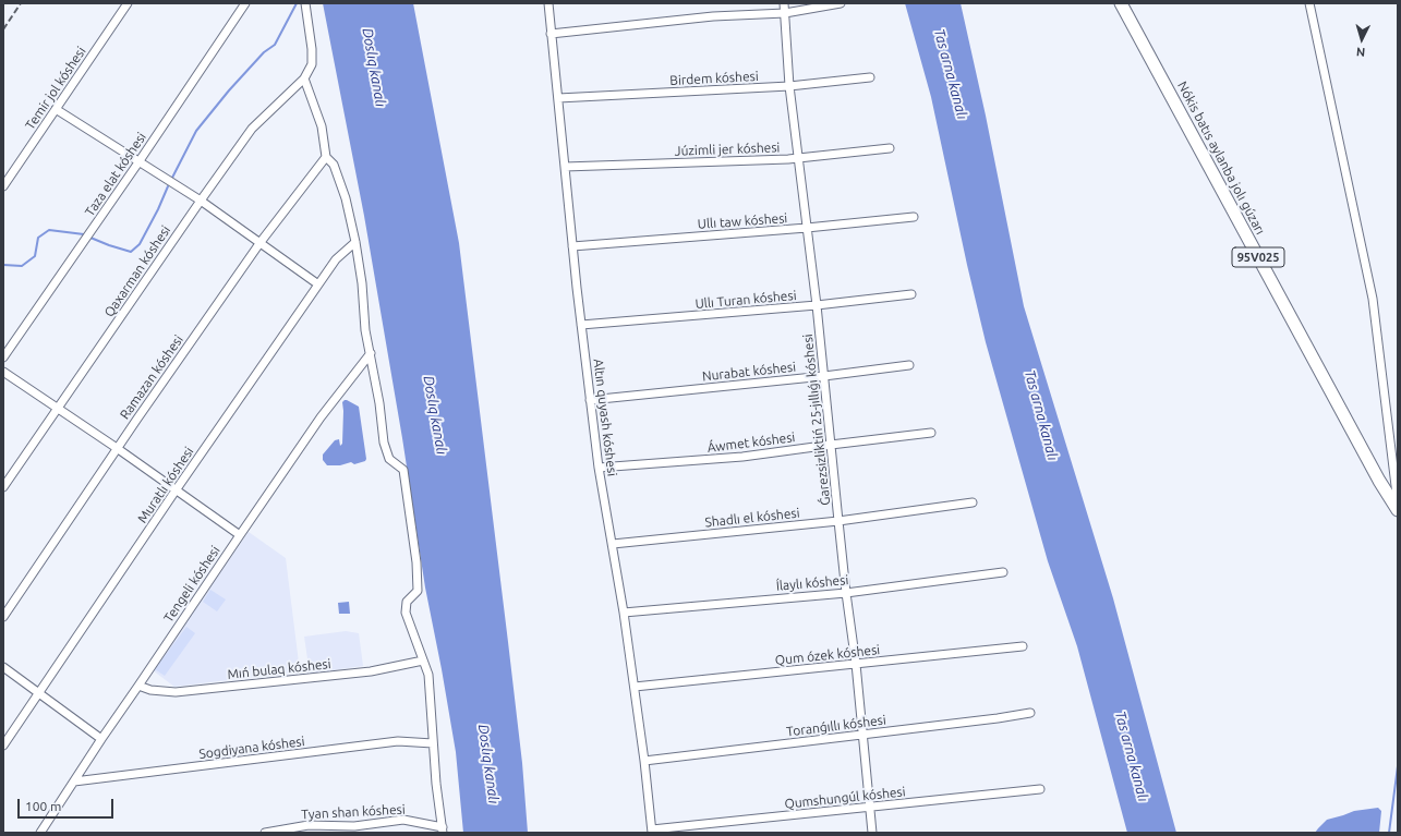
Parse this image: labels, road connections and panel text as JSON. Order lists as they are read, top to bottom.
{
  "streets": {
    "main road": ["Nókis batıs aylanba jolı gúzarı", "95V025"],
    "street": [
      "Birdem kóshesi",
      "Temir jol kóshesi",
      "Júzimli jer kóshesi",
      "Taza elat kóshesi",
      "Ullı taw kóshesi",
      "Qaxarman kóshesi",
      "Ullı Turan kóshesi",
      "Nurabat kóshesi",
      "Ramazan kóshesi",
      "Altın quyash kóshesi",
      "Ǵarezsizliktiń 25-jıllıǵı kóshesi",
      "Áwmet kóshesi",
      "Muratlı kóshesi",
      "Shadlı el kóshesi",
      "Ílaylı kóshesi",
      "Tengeli kóshesi",
      "Qum ózek kóshesi",
      "Mıń bulaq kóshesi",
      "Toranǵıllı kóshesi",
      "Sogdiyana kóshesi",
      "Qumshungúl kóshesi",
      "Tyan shan kóshesi"
    ]
  },
  "crossings": [
    ["Birdem kóshesi", "Altın quyash kóshesi"],
    ["Birdem kóshesi", "Ǵarezsizliktiń 25-jıllıǵı kóshesi"],
    ["Júzimli jer kóshesi", "Altın quyash kóshesi"],
    ["Júzimli jer kóshesi", "Ǵarezsizliktiń 25-jıllıǵı kóshesi"],
    ["Ullı taw kóshesi", "Altın quyash kóshesi"],
    ["Ullı taw kóshesi", "Ǵarezsizliktiń 25-jıllıǵı kóshesi"],
    ["Ullı Turan kóshesi", "Altın quyash kóshesi"],
    ["Ullı Turan kóshesi", "Ǵarezsizliktiń 25-jıllıǵı kóshesi"],
    ["Nurabat kóshesi", "Altın quyash kóshesi"],
    ["Nurabat kóshesi", "Ǵarezsizliktiń 25-jıllıǵı kóshesi"],
    ["Altın quyash kóshesi", "Áwmet kóshesi"],
    ["Altın quyash kóshesi", "Shadlı el kóshesi"],
    ["Altın quyash kóshesi", "Ílaylı kóshesi"],
    ["Altın quyash kóshesi", "Qum ózek kóshesi"],
    ["Altın quyash kóshesi", "Toranǵıllı kóshesi"],
    ["Altın quyash kóshesi", "Qumshungúl kóshesi"],
    ["Ǵarezsizliktiń 25-jıllıǵı kóshesi", "Áwmet kóshesi"],
    ["Ǵarezsizliktiń 25-jıllıǵı kóshesi", "Shadlı el kóshesi"],
    ["Ǵarezsizliktiń 25-jıllıǵı kóshesi", "Ílaylı kóshesi"],
    ["Ǵarezsizliktiń 25-jıllıǵı kóshesi", "Qum ózek kóshesi"],
    ["Ǵarezsizliktiń 25-jıllıǵı kóshesi", "Toranǵıllı kóshesi"],
    ["Ǵarezsizliktiń 25-jıllıǵı kóshesi", "Qumshungúl kóshesi"],
    ["Tengeli kóshesi", "Mıń bulaq kóshesi"],
    ["Tengeli kóshesi", "Sogdiyana kóshesi"]
  ],
  "water": ["Doslıq kanalı", "Tas arna kanalı"],
  "scale_bar": "100 m",
  "north": "bottom"
}
